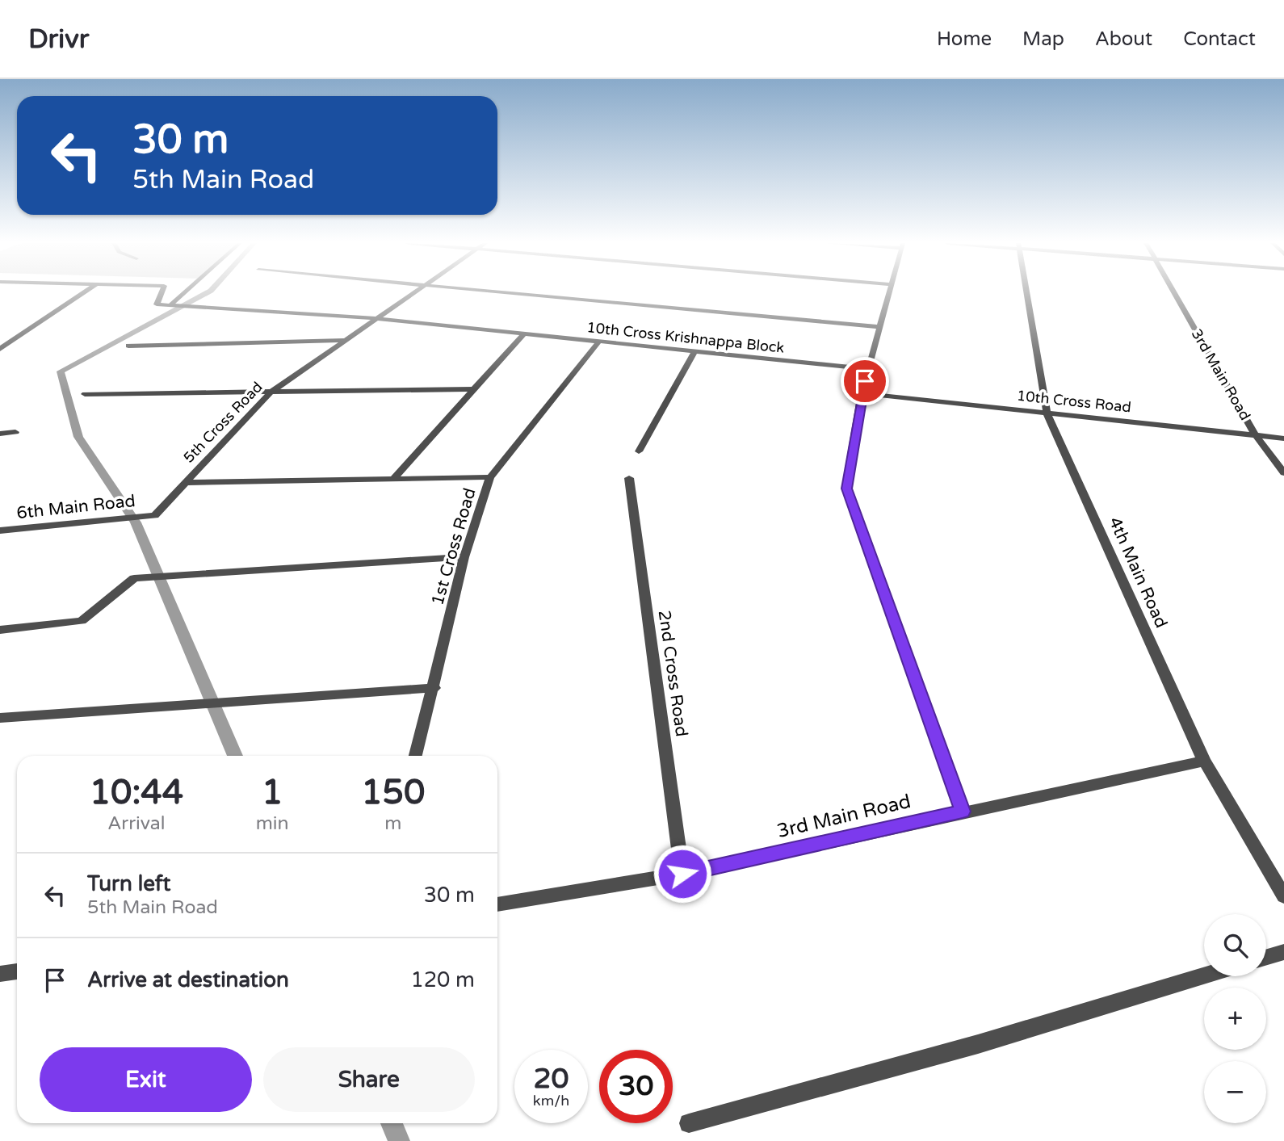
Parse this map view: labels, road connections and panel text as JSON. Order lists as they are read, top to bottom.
{
  "streets": {
    "street": [
      "10th Cross Krishnappa Block",
      "3rd Main Road",
      "10th Cross Road",
      "5th Cross Road",
      "6th Main Road",
      "1st Cross Road",
      "4th Main Road",
      "2nd Cross Road"
    ]
  },
  "crossings": [
    ["10th Cross Krishnappa Block", "5th Cross Road"],
    ["10th Cross Krishnappa Block", "1st Cross Road"],
    ["3rd Main Road", "10th Cross Road"],
    ["3rd Main Road", "4th Main Road"],
    ["3rd Main Road", "2nd Cross Road"],
    ["10th Cross Road", "4th Main Road"],
    ["5th Cross Road", "6th Main Road"]
  ],
  "page": {
    "header": "Drivr",
    "nav": [
      "Home",
      "Map",
      "About",
      "Contact"
    ],
    "turn": ["30 m", "5th Main Road"],
    "eta": [
      "10:44",
      "Arrival",
      "1",
      "min",
      "150",
      "m"
    ],
    "list": [
      {
        "name": "Turn left",
        "note": "5th Main Road",
        "value": "30 m"
      },
      {
        "name": "Arrive at destination",
        "value": "120 m"
      }
    ],
    "map_buttons": ["+", "−"],
    "buttons": ["Exit", "Share"],
    "speed": "20 km/h",
    "limit": "30"
  }
}
